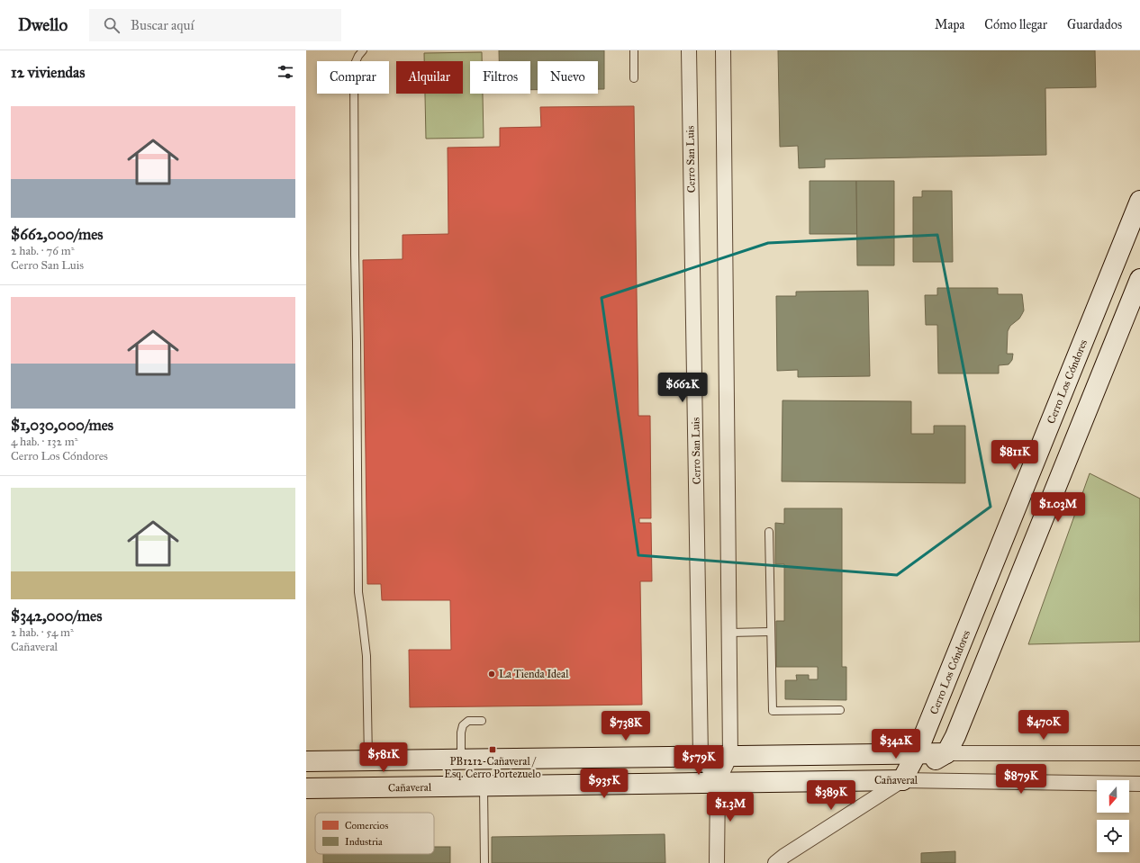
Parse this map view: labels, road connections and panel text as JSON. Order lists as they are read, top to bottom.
{
  "streets": {
    "street": ["Cerro San Luis", "Cerro Los Cóndores", "Cañaveral"]
  },
  "crossings": [
    ["Cerro Los Cóndores", "Cañaveral"]
  ],
  "places": {
    "other": ["La Tienda Ideal"],
    "transit": ["PB1212-Cañaveral / Esq. Cerro Portezuelo"]
  },
  "legend": ["Comercios", "Industria"],
  "north": "bottom",
  "page": {
    "header": "Dwello",
    "search": "Buscar aquí",
    "nav": ["Mapa", "Cómo llegar", "Guardados"],
    "heading": "12 viviendas",
    "chip": [
      "Comprar",
      "Alquilar",
      "Filtros",
      "Nuevo"
    ],
    "list": [
      {
        "name": "$662,000/mes",
        "note": "2 hab. · 76 m² · Cerro San Luis"
      },
      {
        "name": "$1,030,000/mes",
        "note": "4 hab. · 132 m² · Cerro Los Cóndores"
      },
      {
        "name": "$342,000/mes",
        "note": "2 hab. · 54 m² · Cañaveral"
      }
    ],
    "price": [
      "$662K",
      "$811K",
      "$1.03M",
      "$470K",
      "$738K",
      "$342K",
      "$581K",
      "$579K",
      "$879K",
      "$935K",
      "$389K",
      "$1.3M"
    ]
  }
}
